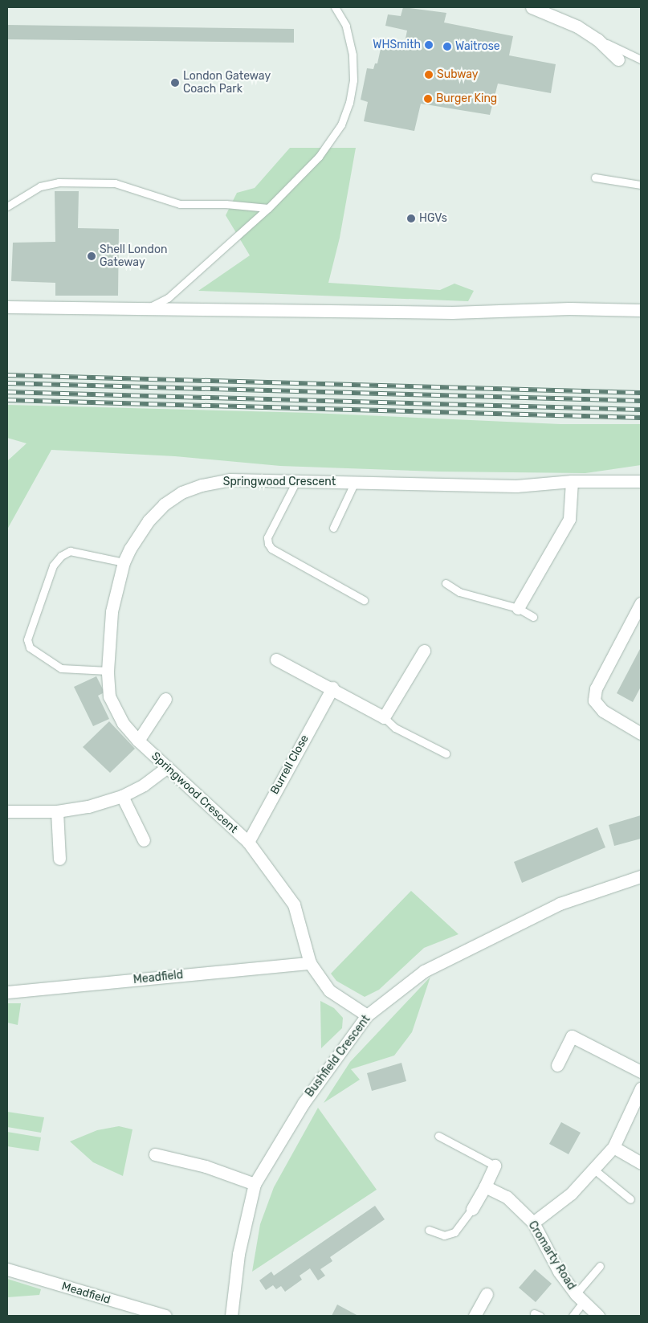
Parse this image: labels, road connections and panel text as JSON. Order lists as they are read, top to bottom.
{
  "streets": {
    "street": [
      "Springwood Crescent",
      "Burrell Close",
      "Meadfield",
      "Bushfield Crescent",
      "Cromarty Road"
    ]
  },
  "crossings": [
    ["Springwood Crescent", "Burrell Close"],
    ["Springwood Crescent", "Meadfield"],
    ["Springwood Crescent", "Bushfield Crescent"]
  ],
  "places": [
    "WHSmith",
    "Waitrose",
    "Subway",
    "London Gateway Coach Park",
    "Burger King",
    "HGVs",
    "Shell London Gateway"
  ]
}
